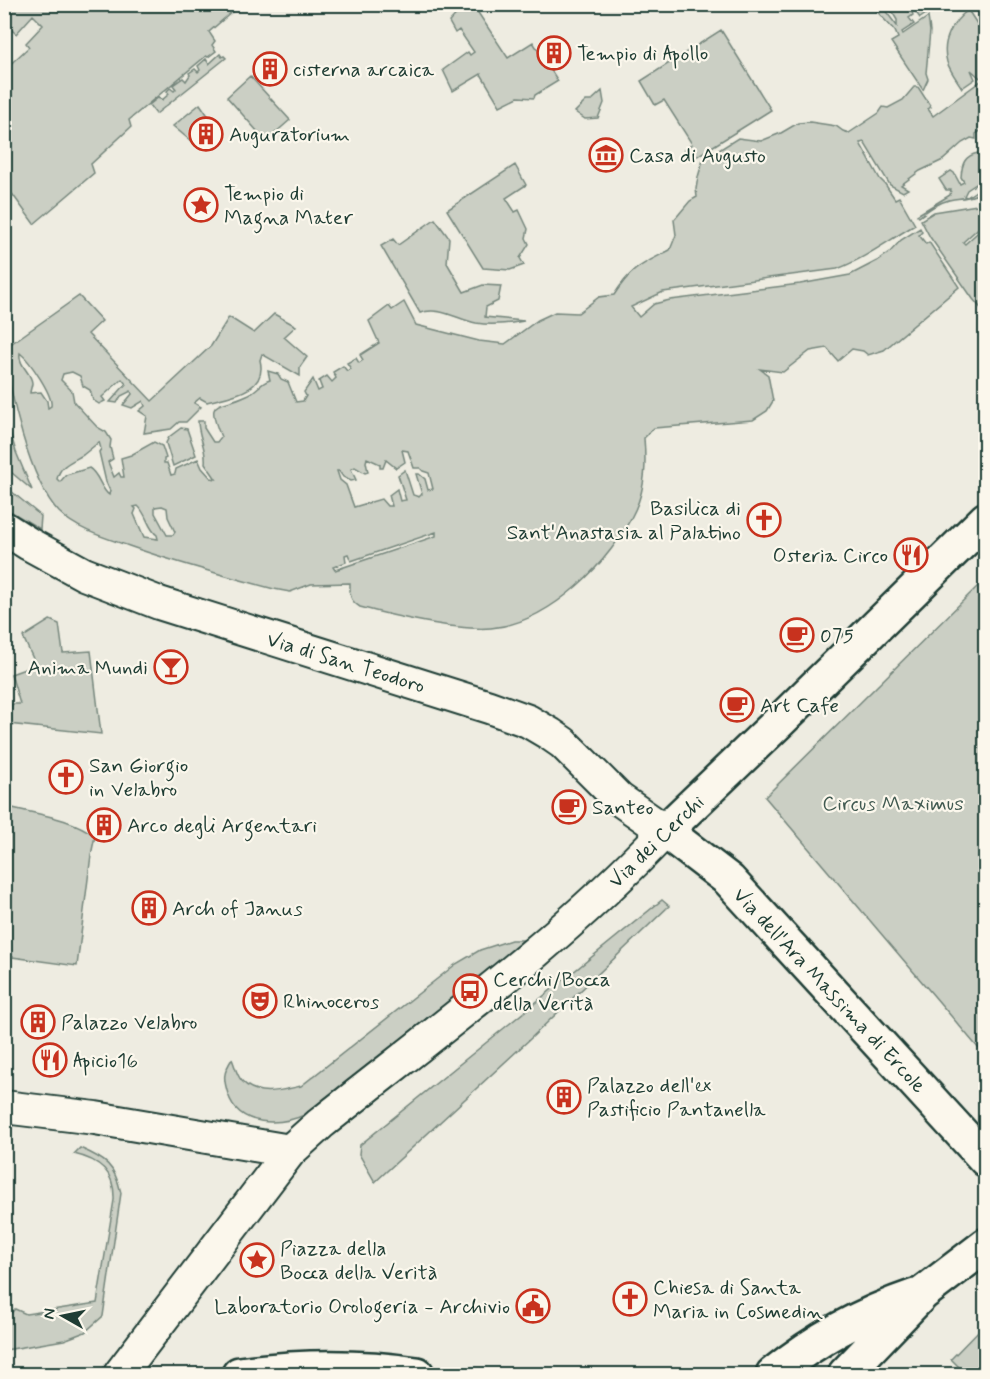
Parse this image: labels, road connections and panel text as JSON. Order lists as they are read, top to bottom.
{
  "streets": {
    "main road": ["Via dei Cerchi", "Via dell'Ara Massima di Ercole"],
    "street": ["Via di San Teodoro"]
  },
  "crossings": [
    ["Via di San Teodoro", "Via dei Cerchi"],
    ["Via di San Teodoro", "Via dell'Ara Massima di Ercole"],
    ["Via dei Cerchi", "Via dell'Ara Massima di Ercole"]
  ],
  "parks": ["Circus Maximus"],
  "places": {
    "building": [
      "Tempio di Apollo",
      "cisterna arcaica",
      "Auguratorium",
      "Arco degli Argentari",
      "Arch of Janus",
      "Palazzo Velabro",
      "Palazzo dell'ex Pastificio Pantanella"
    ],
    "museum": ["Casa di Augusto"],
    "place": ["Tempio di Magna Mater", "Piazza della Bocca della Verità"],
    "church": ["Basilica di Sant'Anastasia al Palatino", "San Giorgio in Velabro", "Chiesa di Santa Maria in Cosmedin"],
    "restaurant": ["Osteria Circo", "Apicio16"],
    "cafe": ["075", "Art Cafe", "Santeo"],
    "bar": ["Anima Mundi"],
    "bus stop": ["Cerchi/Bocca della Verità"],
    "theatre": ["Rhinoceros"],
    "public building": ["Laboratorio Orologeria - Archivio"]
  },
  "north": "left"
}
